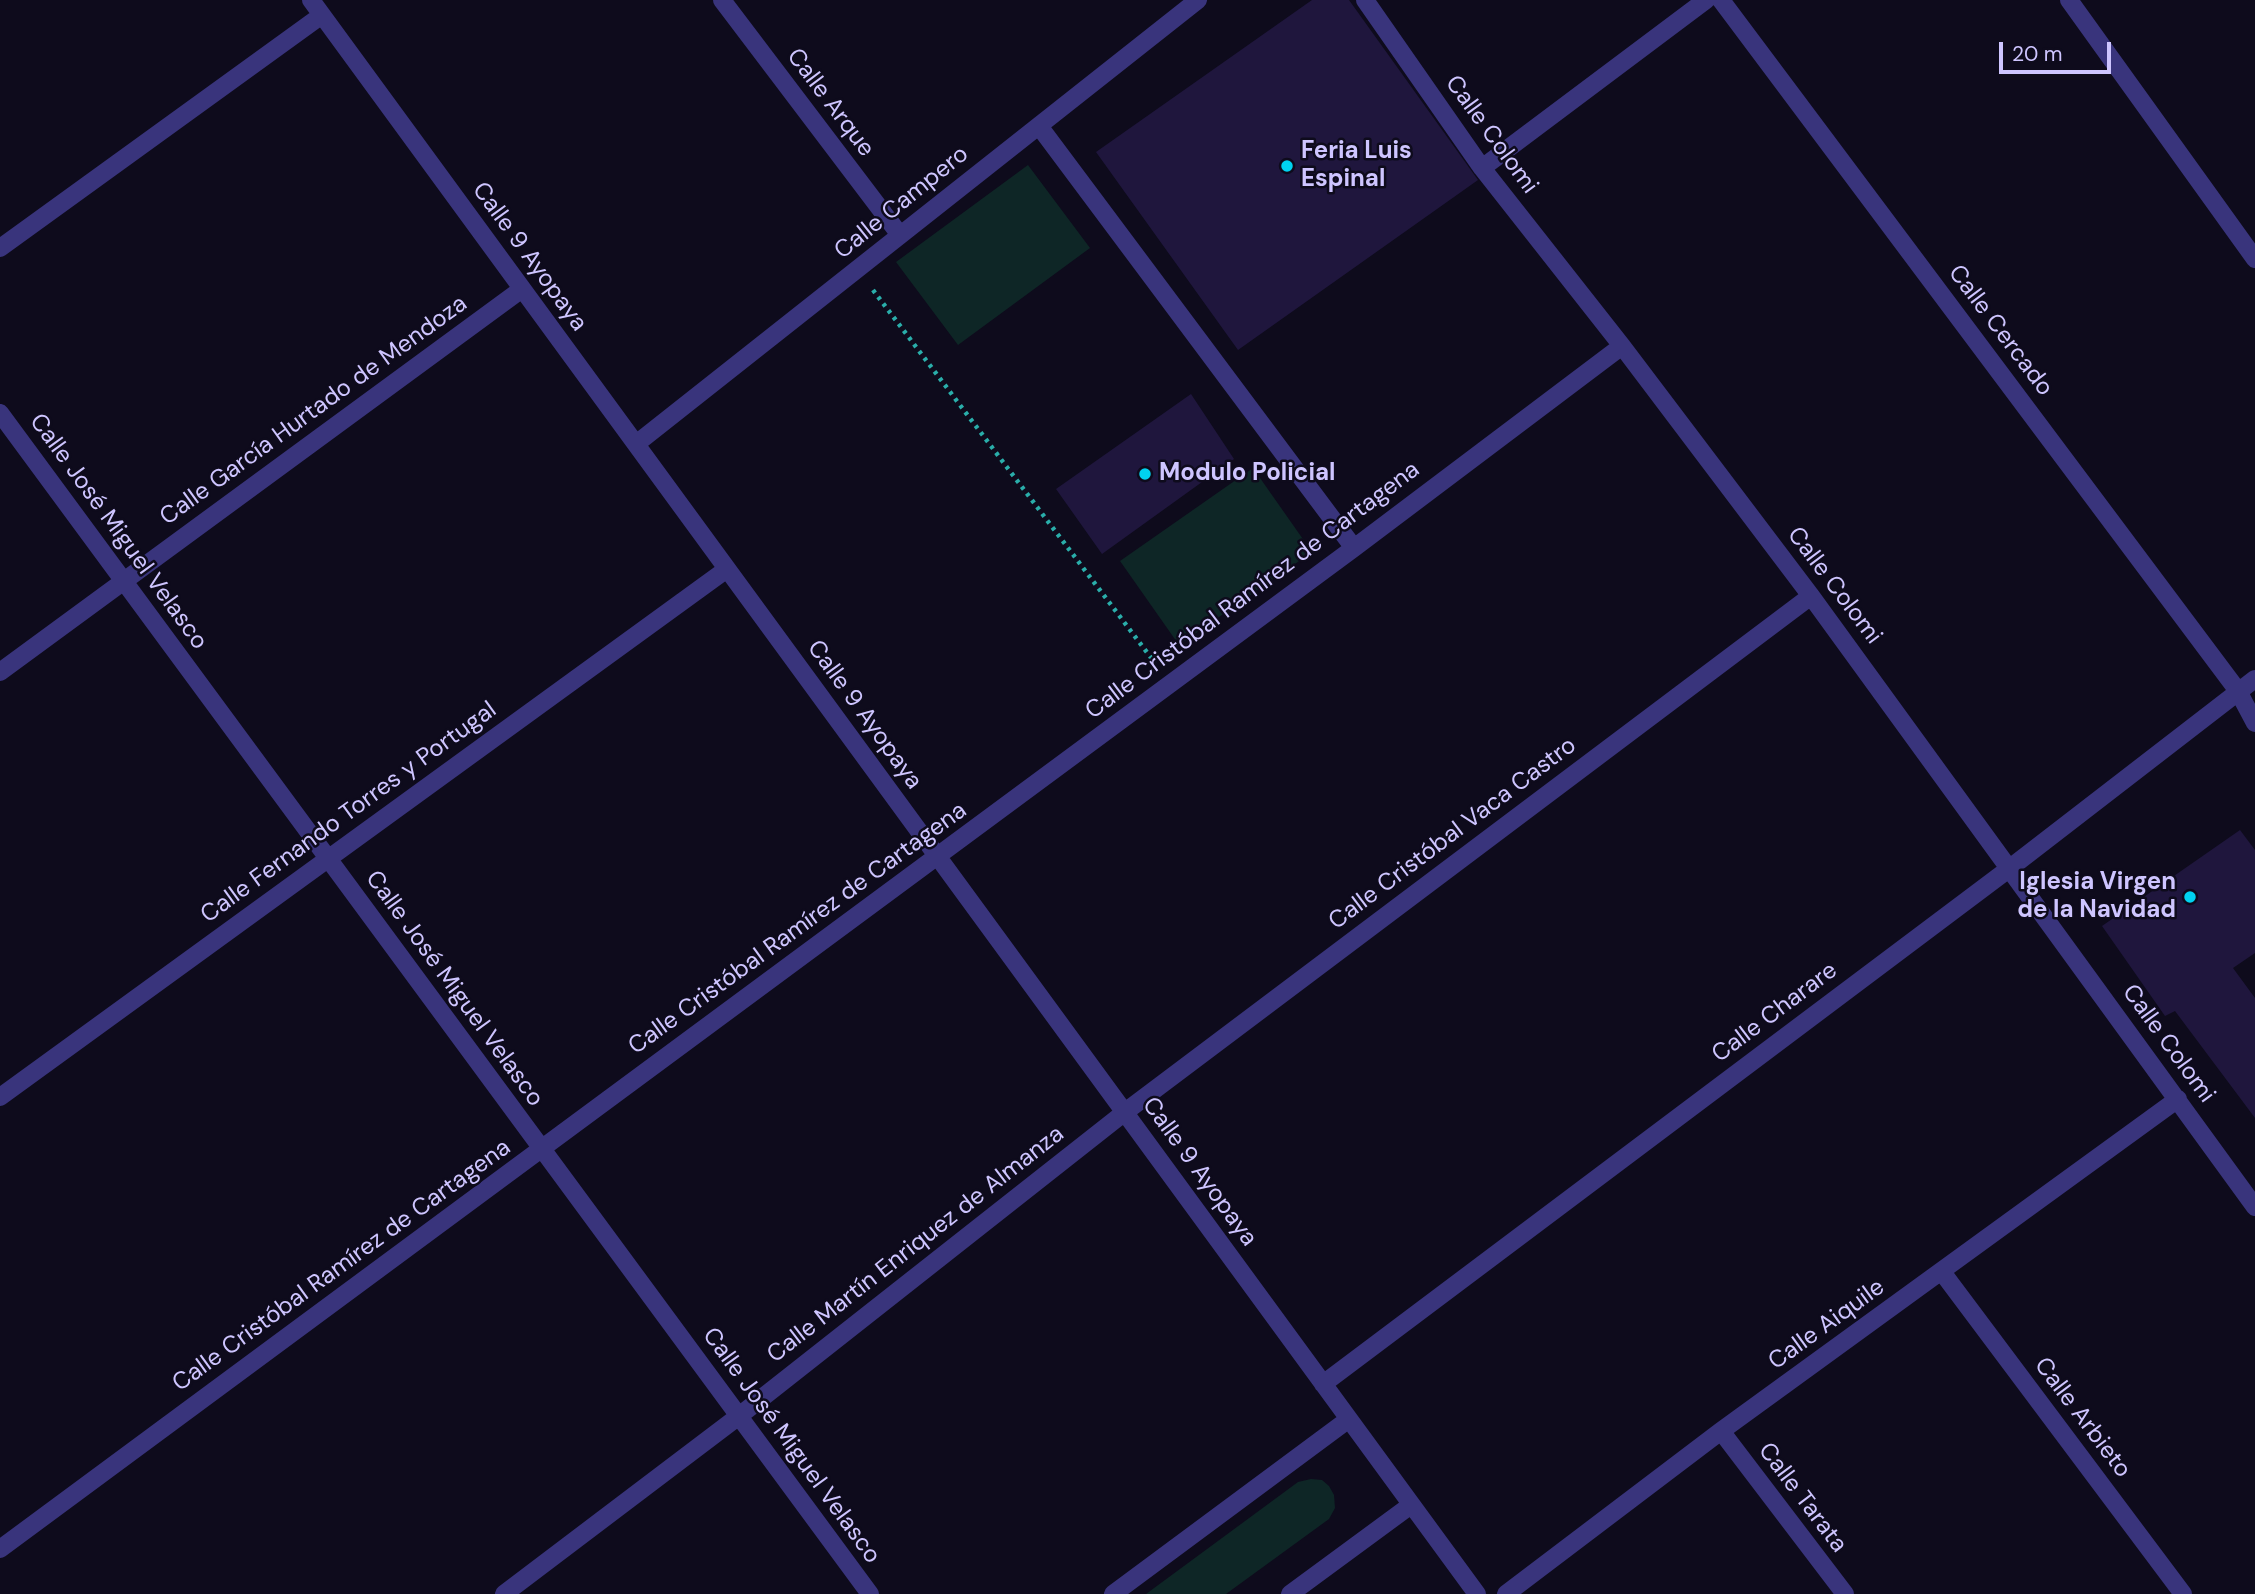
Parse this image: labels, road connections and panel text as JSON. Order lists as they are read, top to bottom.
{
  "streets": {
    "street": [
      "Calle Arque",
      "Calle Colomi",
      "Calle Campero",
      "Calle 9 Ayopaya",
      "Calle Cercado",
      "Calle García Hurtado de Mendoza",
      "Calle José Miguel Velasco",
      "Calle Cristóbal Ramírez de Cartagena",
      "Calle Fernando Torres y Portugal",
      "Calle Cristóbal Vaca Castro",
      "Calle Charare",
      "Calle Martín Enriquez de Almanza",
      "Calle Aiquile",
      "Calle Arbieto",
      "Calle Tarata"
    ]
  },
  "crossings": [
    ["Calle Arque", "Calle Campero"],
    ["Calle Colomi", "Calle Cristóbal Ramírez de Cartagena"],
    ["Calle Colomi", "Calle Cristóbal Vaca Castro"],
    ["Calle Colomi", "Calle Charare"],
    ["Calle Colomi", "Calle Aiquile"],
    ["Calle Campero", "Calle 9 Ayopaya"],
    ["Calle 9 Ayopaya", "Calle García Hurtado de Mendoza"],
    ["Calle 9 Ayopaya", "Calle Cristóbal Ramírez de Cartagena"],
    ["Calle 9 Ayopaya", "Calle Fernando Torres y Portugal"],
    ["Calle 9 Ayopaya", "Calle Cristóbal Vaca Castro"],
    ["Calle 9 Ayopaya", "Calle Charare"],
    ["Calle 9 Ayopaya", "Calle Martín Enriquez de Almanza"],
    ["Calle Cercado", "Calle Charare"],
    ["Calle García Hurtado de Mendoza", "Calle José Miguel Velasco"],
    ["Calle José Miguel Velasco", "Calle Cristóbal Ramírez de Cartagena"],
    ["Calle José Miguel Velasco", "Calle Fernando Torres y Portugal"],
    ["Calle José Miguel Velasco", "Calle Martín Enriquez de Almanza"],
    ["Calle Cristóbal Vaca Castro", "Calle Martín Enriquez de Almanza"],
    ["Calle Aiquile", "Calle Arbieto"],
    ["Calle Aiquile", "Calle Tarata"]
  ],
  "places": ["Feria Luis Espinal", "Modulo Policial", "Iglesia Virgen de la Navidad"],
  "scale_bar": "20 m"
}
